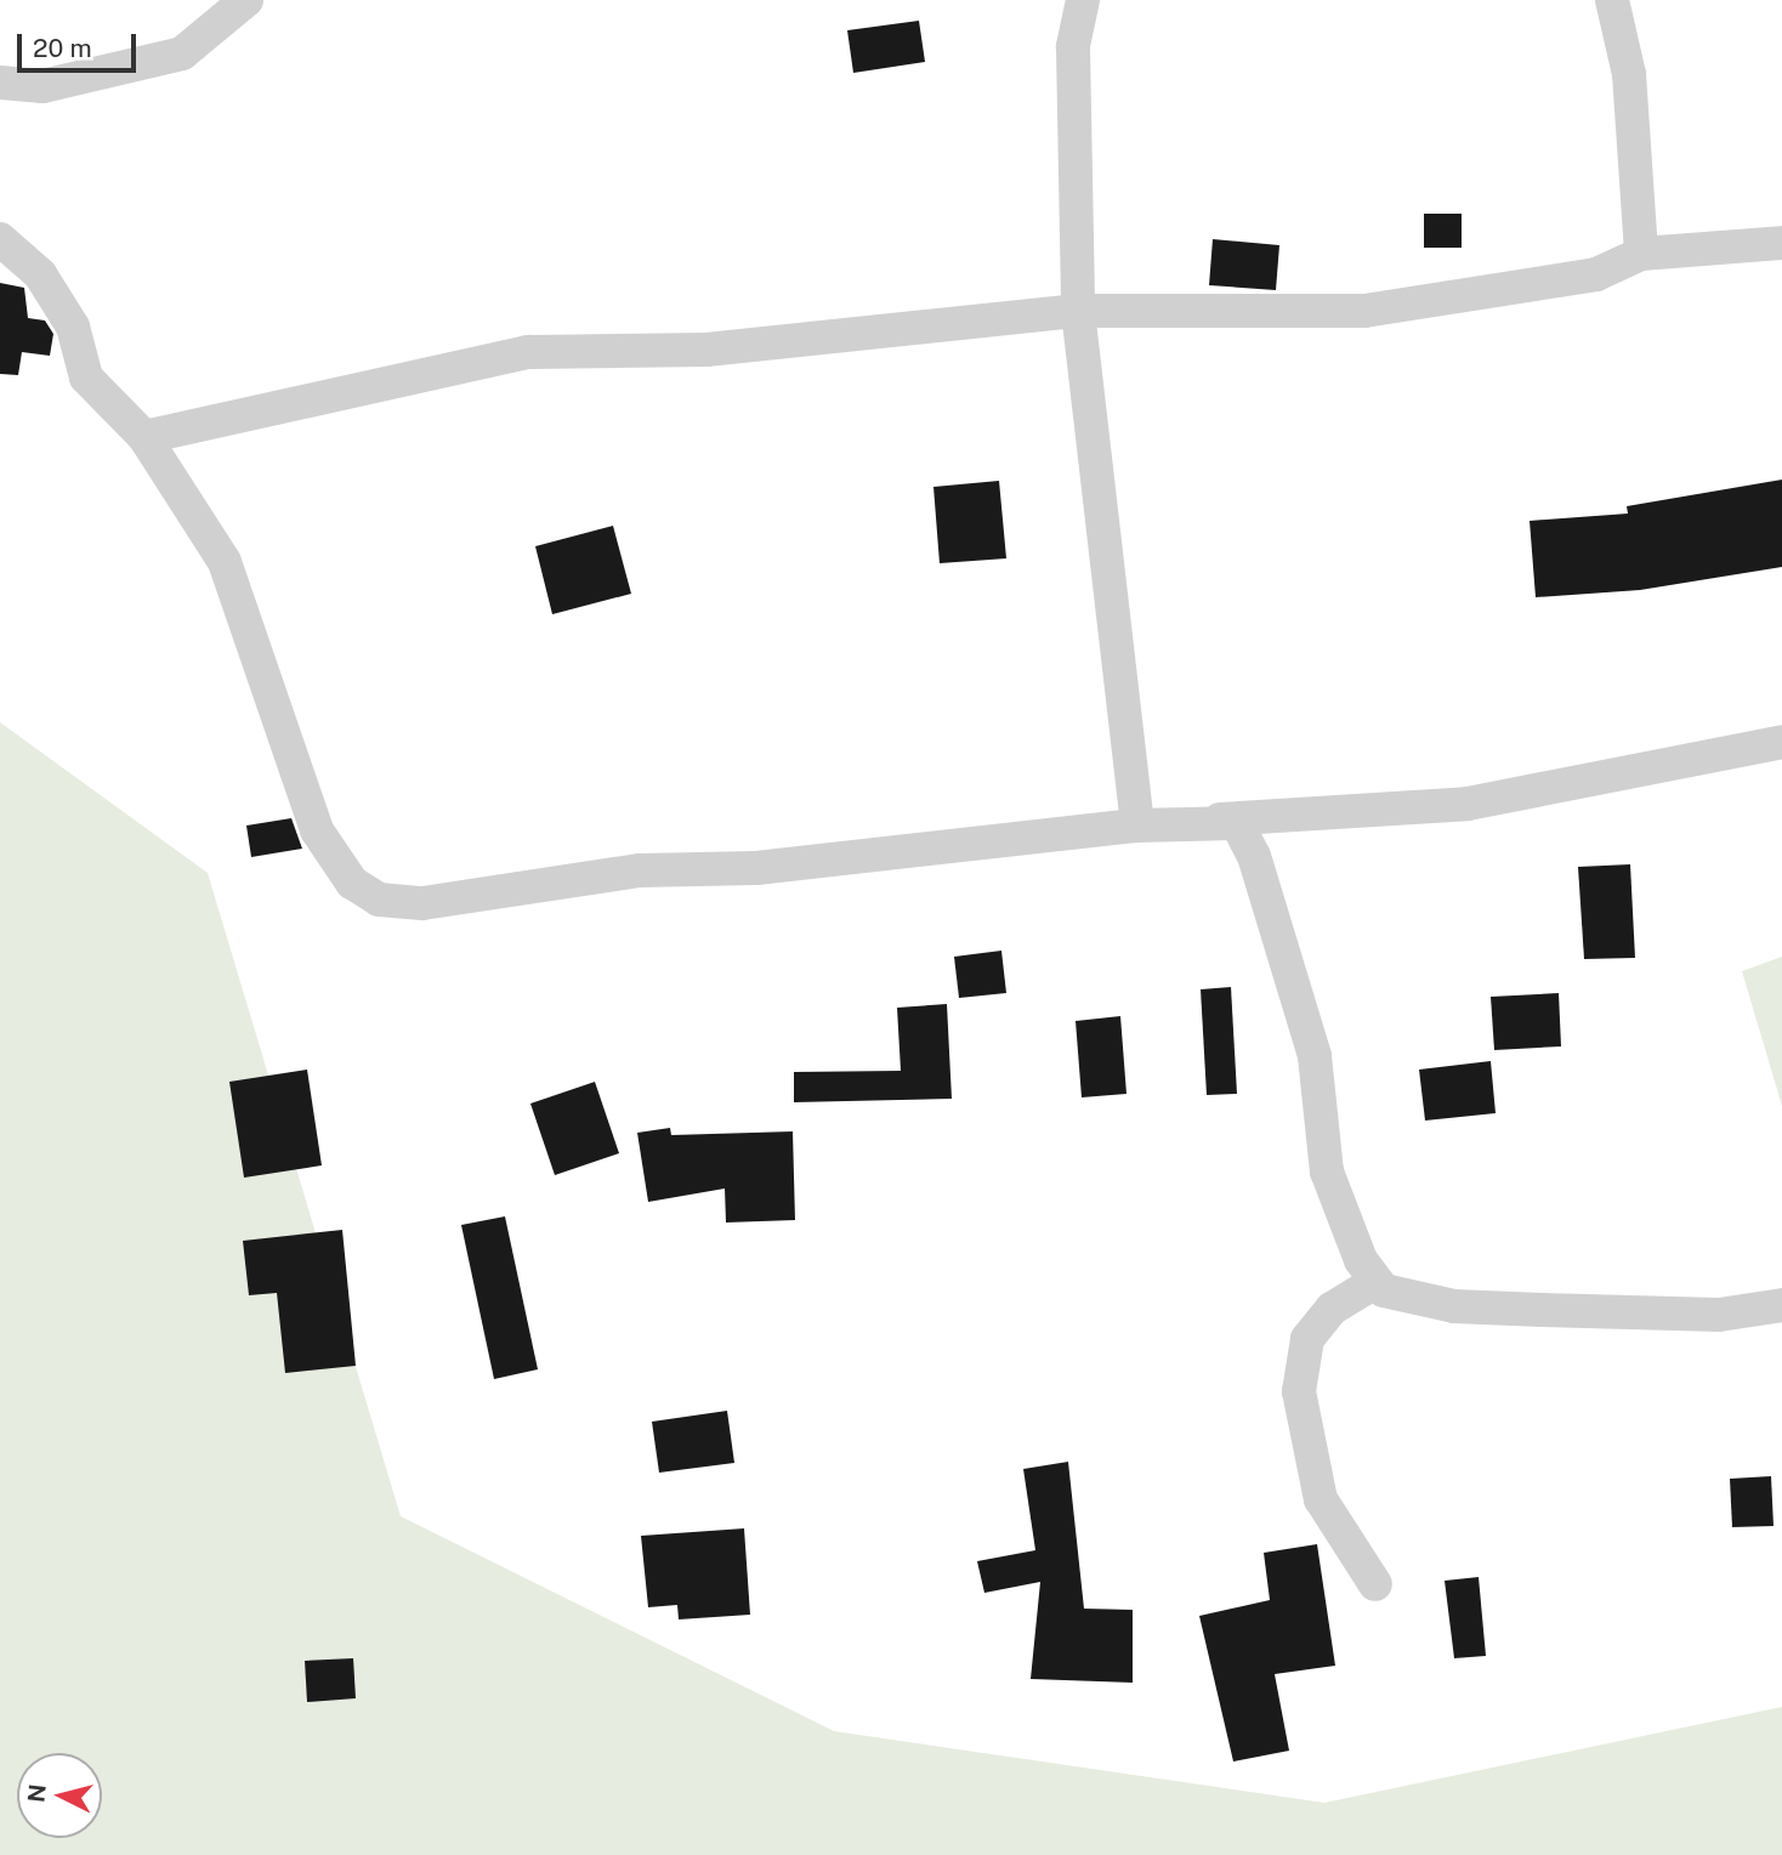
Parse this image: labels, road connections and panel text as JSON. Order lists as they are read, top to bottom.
{
  "scale_bar": "20 m",
  "north": "left"
}
